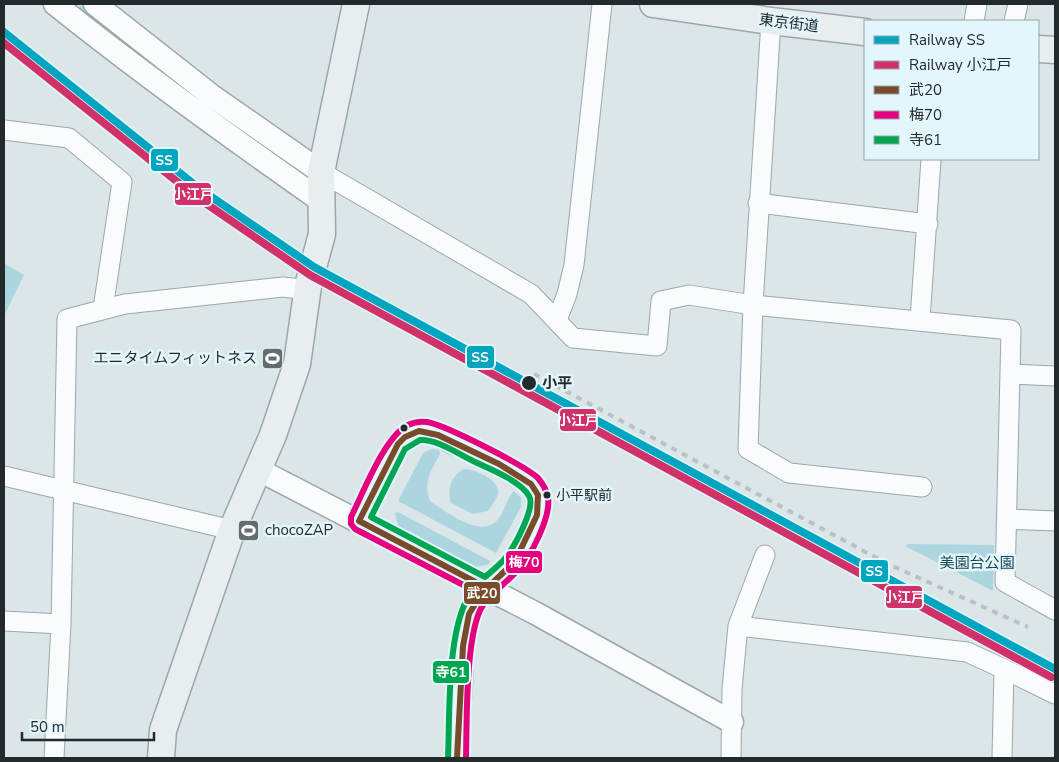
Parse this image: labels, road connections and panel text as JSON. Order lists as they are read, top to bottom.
{
  "streets": {
    "main road": ["東京街道"]
  },
  "parks": ["美園台公園"],
  "places": {
    "sports": ["エニタイムフィットネス", "chocoZAP"],
    "other": ["小平", "小平駅前"]
  },
  "lines": [
    "rail line SS",
    "rail line 小江戸",
    "transit line 梅70",
    "transit line 武20",
    "transit line 寺61"
  ],
  "legend": [
    "Railway SS",
    "Railway 小江戸",
    "武20",
    "梅70",
    "寺61"
  ],
  "scale_bar": "50 m"
}
